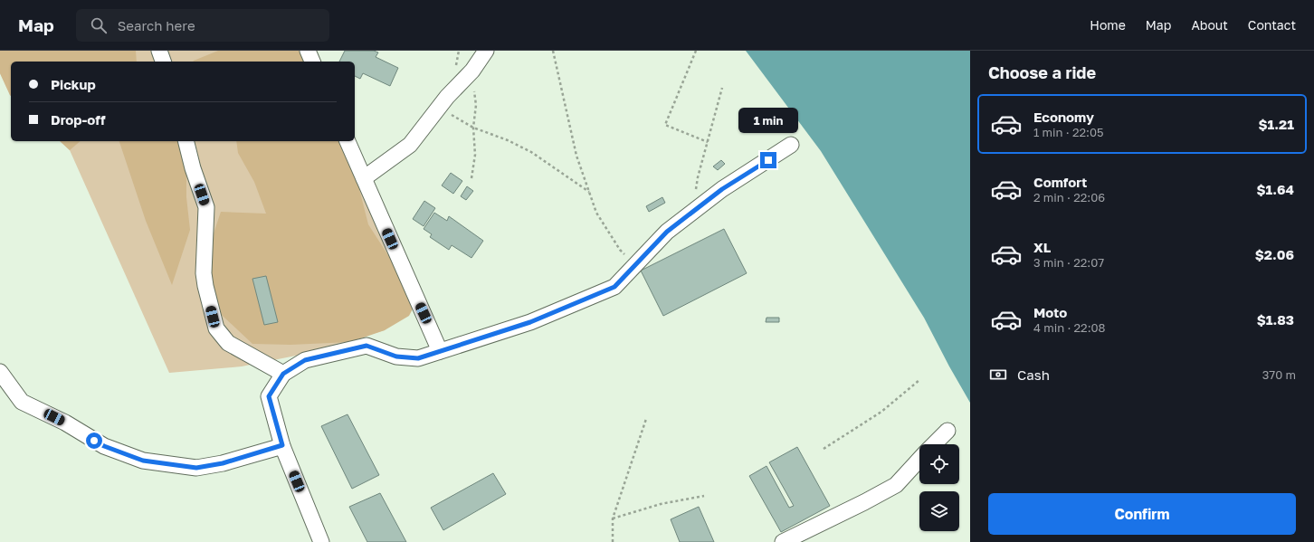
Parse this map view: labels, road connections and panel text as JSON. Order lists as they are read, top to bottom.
{
  "page": {
    "header": "Map",
    "search": "Search here",
    "nav": [
      "Home",
      "Map",
      "About",
      "Contact"
    ],
    "heading": "Choose a ride",
    "banner": ["Pickup", "Drop-off"],
    "list": [
      {
        "name": "Economy",
        "note": "1 min · 22:05",
        "value": "$1.21"
      },
      {
        "name": "Comfort",
        "note": "2 min · 22:06",
        "value": "$1.64"
      },
      {
        "name": "XL",
        "note": "3 min · 22:07",
        "value": "$2.06"
      },
      {
        "name": "Moto",
        "note": "4 min · 22:08",
        "value": "$1.83"
      }
    ],
    "bubble": "1 min",
    "pay": ["Cash", "370 m"],
    "buttons": "Confirm"
  }
}
